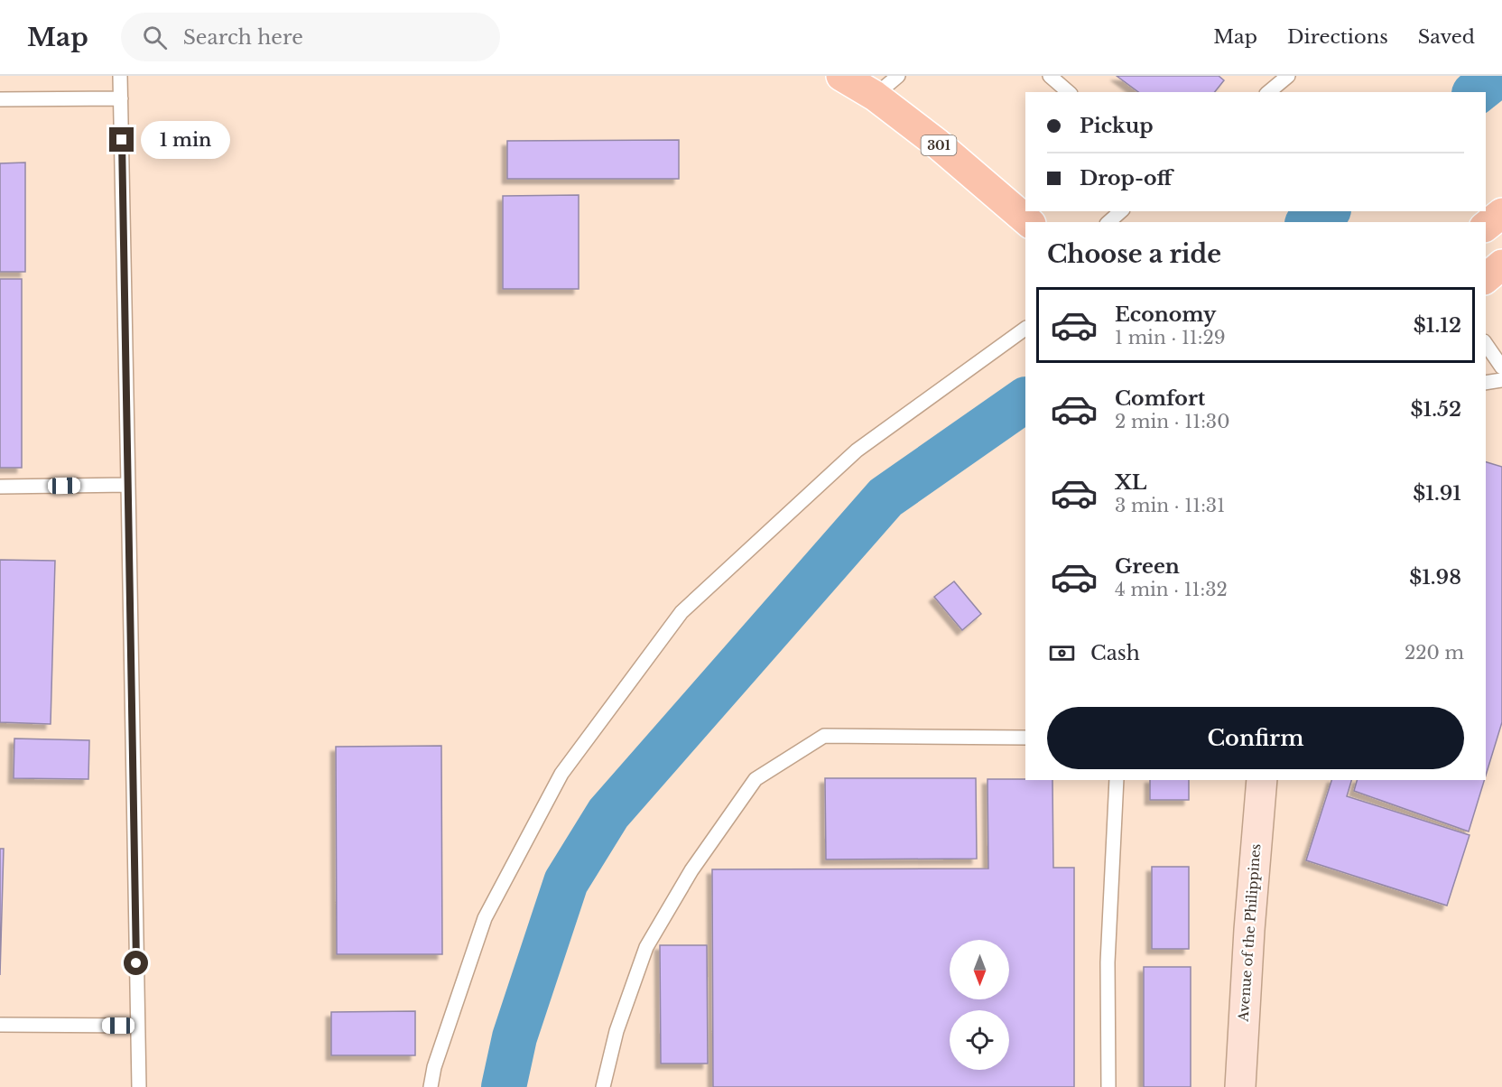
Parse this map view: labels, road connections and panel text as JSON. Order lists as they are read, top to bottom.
{
  "streets": {
    "main road": ["301", "Avenue of the Philippines"]
  },
  "north": "bottom",
  "page": {
    "header": "Map",
    "search": "Search here",
    "nav": ["Map", "Directions", "Saved"],
    "banner": ["Pickup", "Drop-off"],
    "bubble": "1 min",
    "heading": "Choose a ride",
    "list": [
      {
        "name": "Economy",
        "note": "1 min · 11:29",
        "value": "$1.12"
      },
      {
        "name": "Comfort",
        "note": "2 min · 11:30",
        "value": "$1.52"
      },
      {
        "name": "XL",
        "note": "3 min · 11:31",
        "value": "$1.91"
      },
      {
        "name": "Green",
        "note": "4 min · 11:32",
        "value": "$1.98"
      }
    ],
    "pay": ["Cash", "220 m"],
    "buttons": "Confirm"
  }
}
